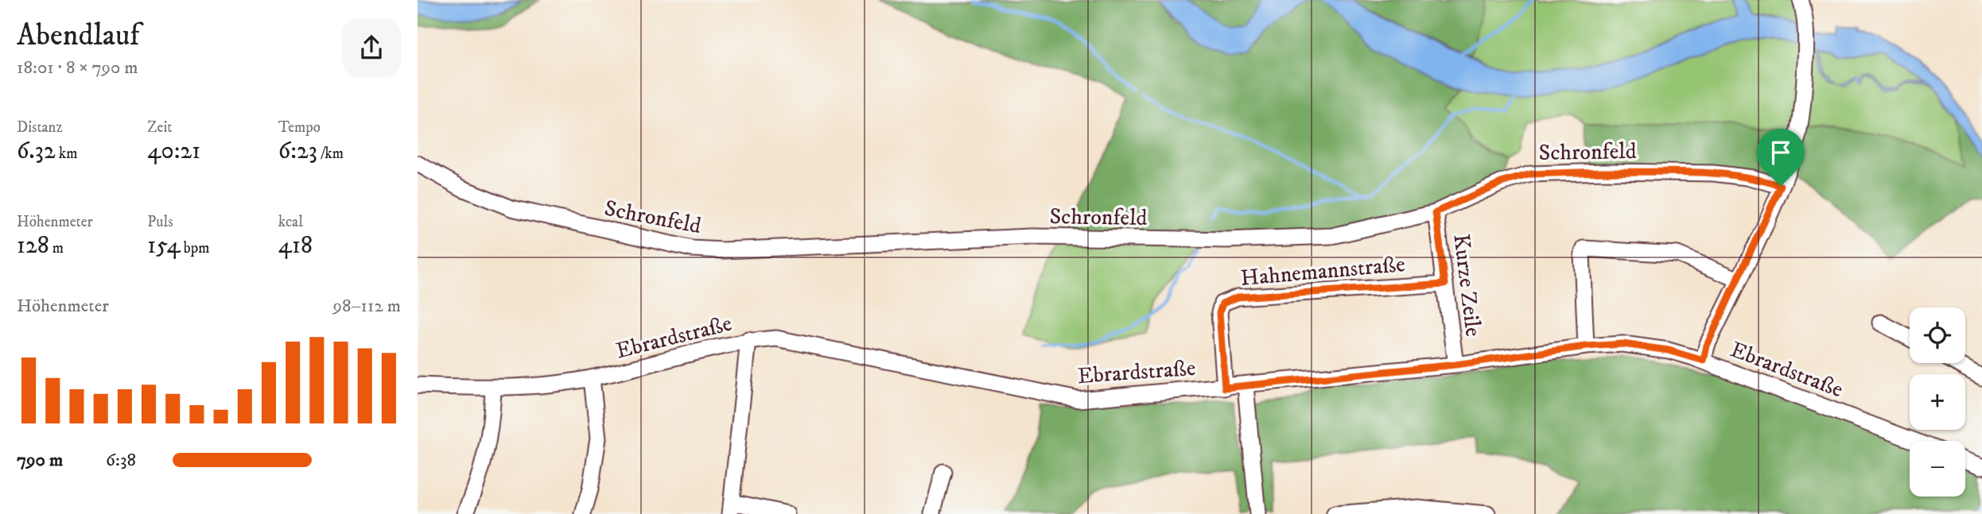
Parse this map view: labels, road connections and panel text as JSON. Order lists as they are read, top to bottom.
{
  "streets": {
    "street": [
      "Schronfeld",
      "Hahnemannstraße",
      "Kurze Zeile",
      "Ebrardstraße"
    ]
  },
  "crossings": [
    ["Schronfeld", "Kurze Zeile"],
    ["Hahnemannstraße", "Kurze Zeile"],
    ["Hahnemannstraße", "Ebrardstraße"],
    ["Kurze Zeile", "Ebrardstraße"]
  ],
  "page": {
    "heading": ["Abendlauf", "18:01 · 8 × 790 m"],
    "stats": [
      ["Distanz", "6.32 km"],
      ["Zeit", "40:21"],
      ["Tempo", "6:23 /km"],
      ["Höhenmeter", "128 m"],
      ["Puls", "154 bpm"],
      ["kcal", "418"]
    ],
    "chart": ["Höhenmeter", "98–112 m"],
    "map_buttons": ["+", "−"],
    "list": [
      {
        "name": "790 m",
        "note": "6:38"
      }
    ]
  }
}
